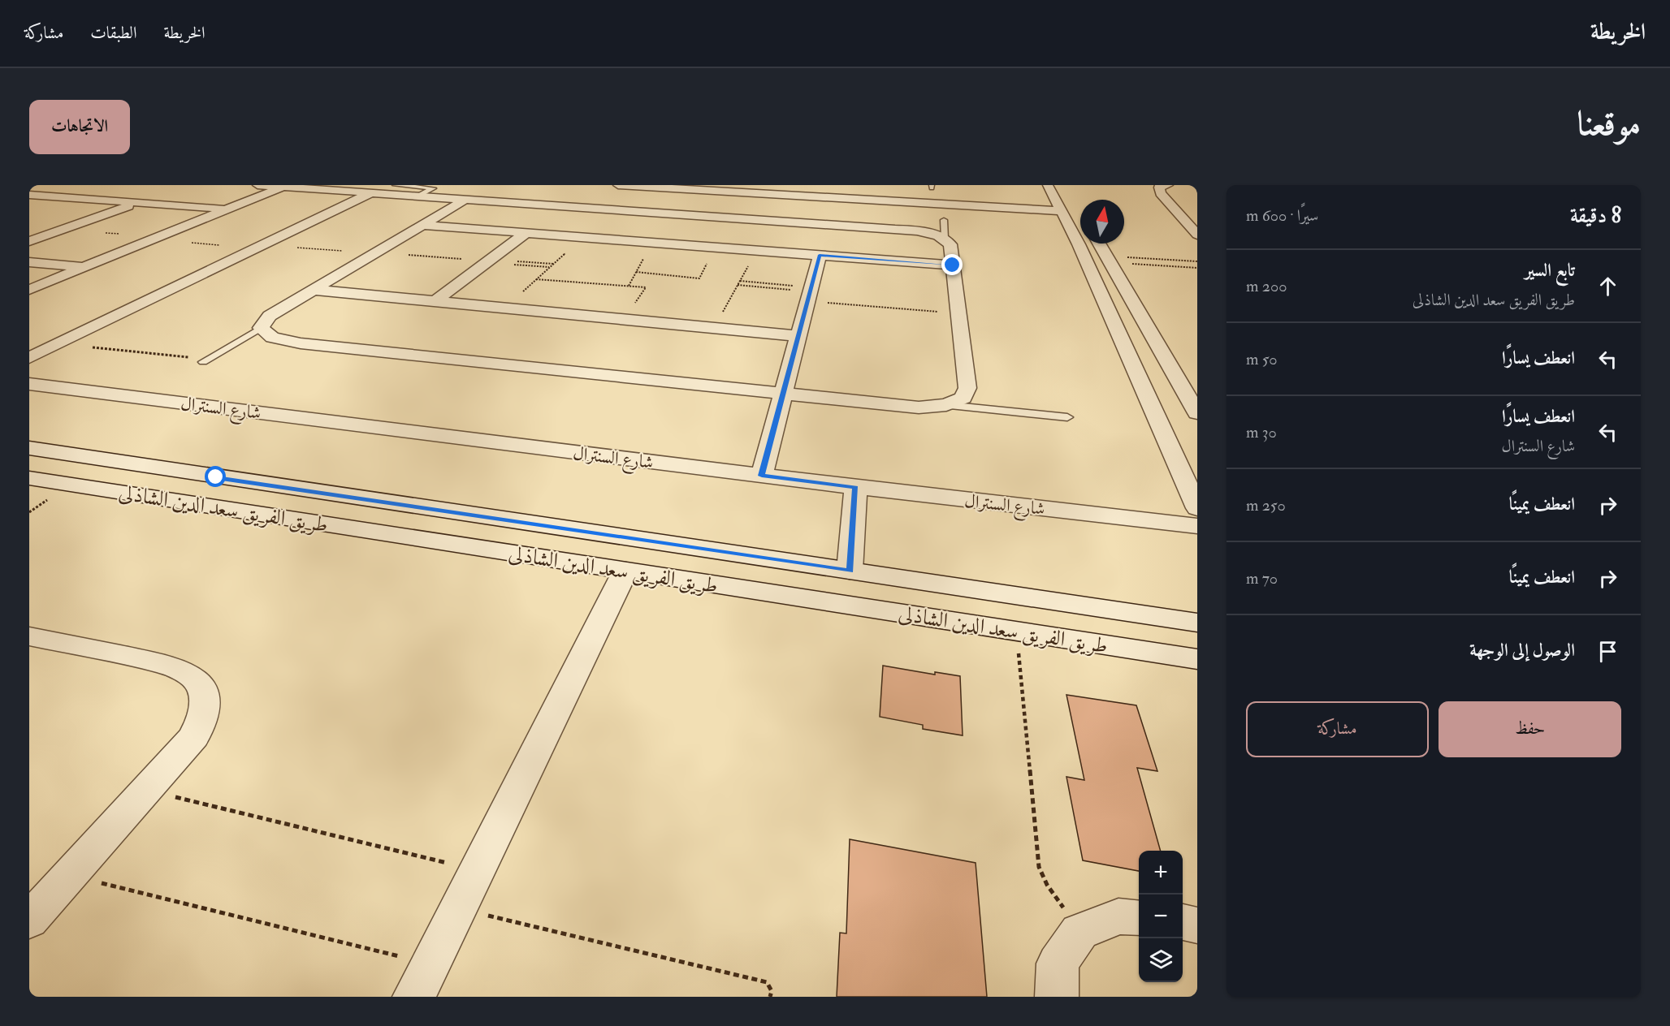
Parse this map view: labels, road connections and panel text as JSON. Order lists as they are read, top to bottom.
{
  "streets": {
    "street": ["شارع السنترال", "طريق الفريق سعد الدين الشاذلى"]
  },
  "north": "top",
  "page": {
    "header": "الخريطة",
    "nav": ["الخريطة", "الطبقات", "مشاركة"],
    "title": "موقعنا",
    "buttons": [
      "الاتجاهات",
      ["حفظ", "مشاركة"]
    ],
    "heading": ["8 دقيقة", "سيرًا · 600 m"],
    "list": [
      ["تابع السير", "طريق الفريق سعد الدين الشاذلى", "200 m"],
      ["انعطف يسارًا", "50 m"],
      ["انعطف يسارًا", "شارع السنترال", "30 m"],
      ["انعطف يمينًا", "250 m"],
      ["انعطف يمينًا", "70 m"],
      "الوصول إلى الوجهة"
    ],
    "map_buttons": ["+", "−"]
  }
}
